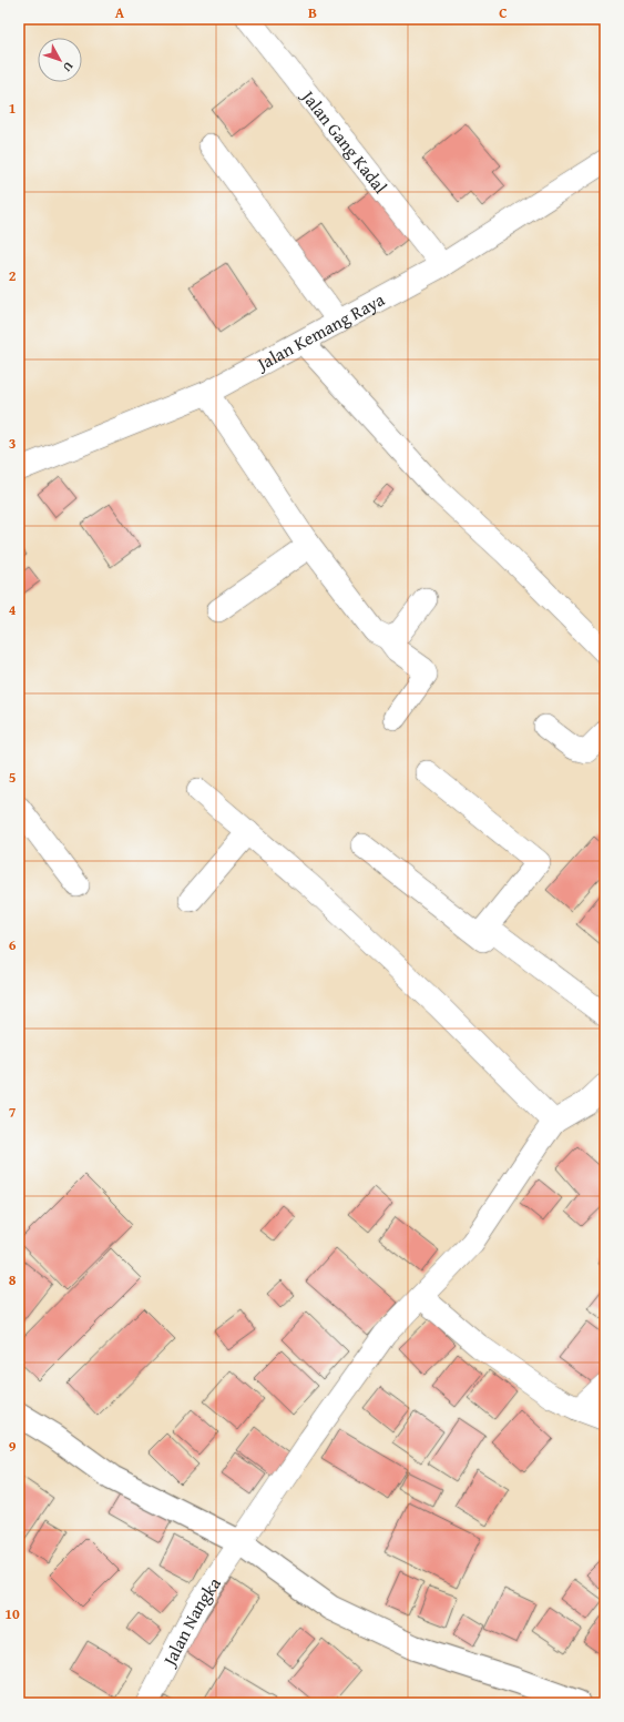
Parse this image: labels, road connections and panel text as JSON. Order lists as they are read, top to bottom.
{
  "streets": {
    "street": ["Jalan Gang Kadal", "Jalan Kemang Raya", "Jalan Nangka"]
  },
  "crossings": [
    ["Jalan Gang Kadal", "Jalan Kemang Raya"]
  ],
  "north": "bottom right",
  "grid": {
    "columns": ["A", "B", "C"],
    "rows": [
      "1",
      "2",
      "3",
      "4",
      "5",
      "6",
      "7",
      "8",
      "9",
      "10"
    ]
  }
}
